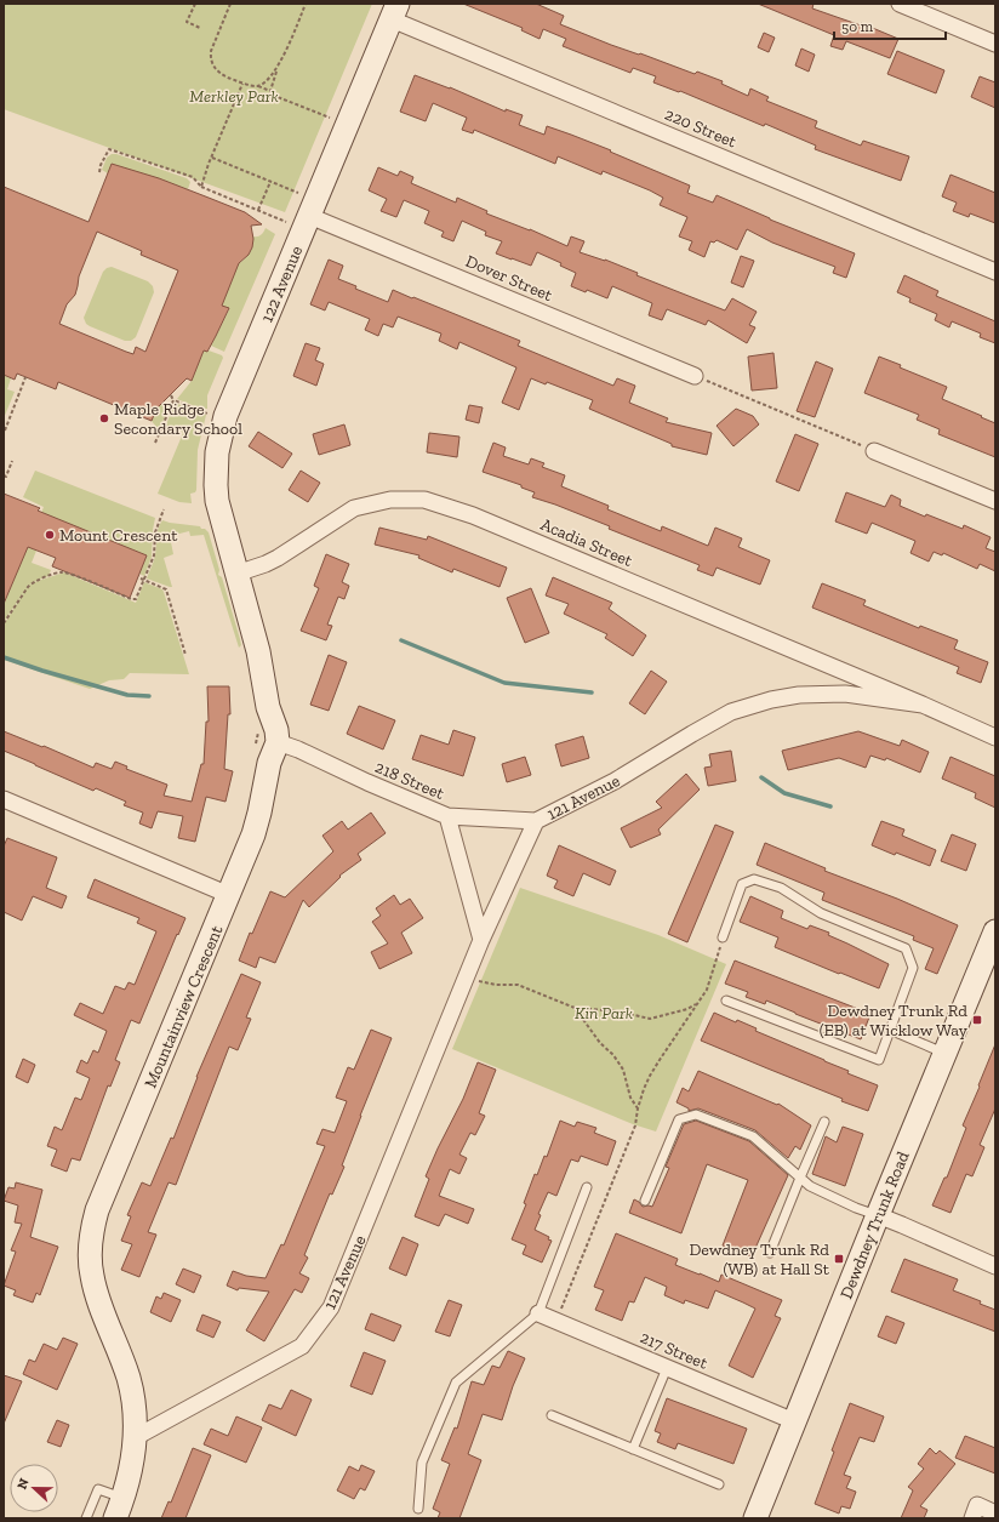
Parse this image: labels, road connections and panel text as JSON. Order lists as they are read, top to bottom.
{
  "streets": {
    "street": [
      "220 Street",
      "Dover Street",
      "122 Avenue",
      "Acadia Street",
      "218 Street",
      "121 Avenue",
      "Mountainview Crescent",
      "Dewdney Trunk Road",
      "217 Street"
    ]
  },
  "crossings": [
    ["220 Street", "122 Avenue"],
    ["Dover Street", "122 Avenue"],
    ["122 Avenue", "Acadia Street"],
    ["Acadia Street", "121 Avenue"],
    ["218 Street", "121 Avenue"],
    ["218 Street", "Mountainview Crescent"],
    ["121 Avenue", "Mountainview Crescent"],
    ["Dewdney Trunk Road", "217 Street"]
  ],
  "parks": ["Merkley Park", "Kin Park"],
  "places": {
    "other": ["Maple Ridge Secondary School", "Mount Crescent"],
    "transit": ["Dewdney Trunk Rd (EB) at Wicklow Way", "Dewdney Trunk Rd (WB) at Hall St"]
  },
  "scale_bar": "50 m",
  "north": "left"
}
